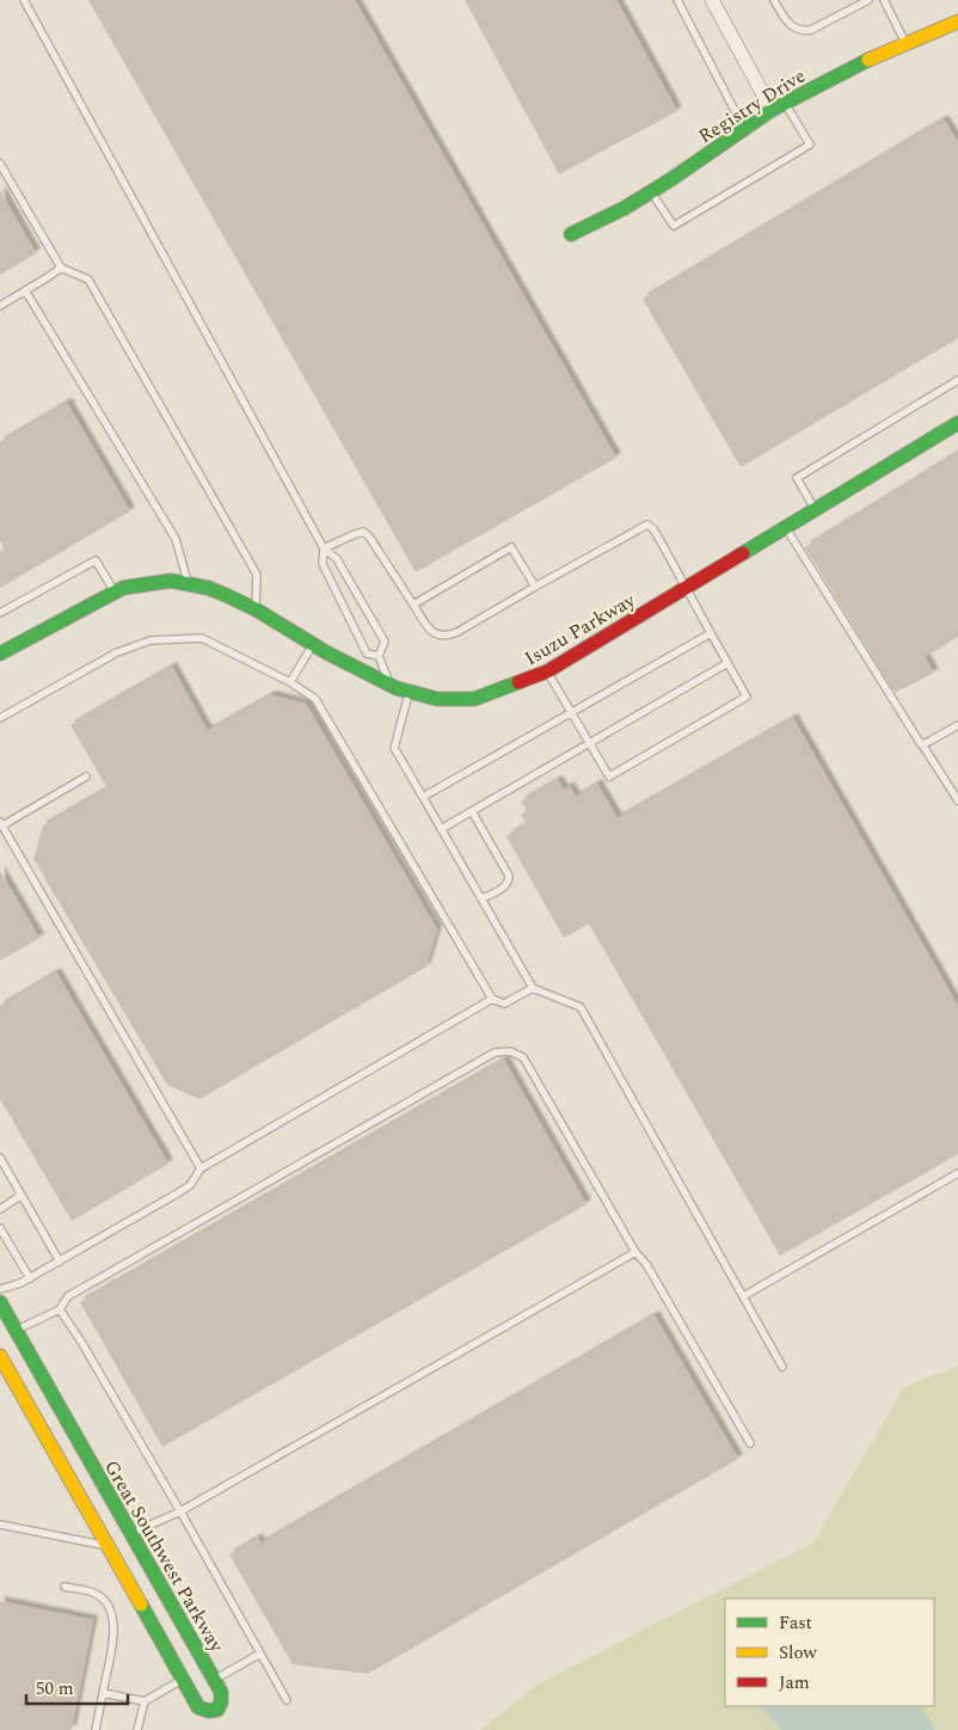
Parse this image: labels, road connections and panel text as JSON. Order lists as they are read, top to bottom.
{
  "streets": {
    "street": ["Registry Drive", "Isuzu Parkway", "Great Southwest Parkway"]
  },
  "legend": ["Fast", "Slow", "Jam"],
  "scale_bar": "50 m"
}
